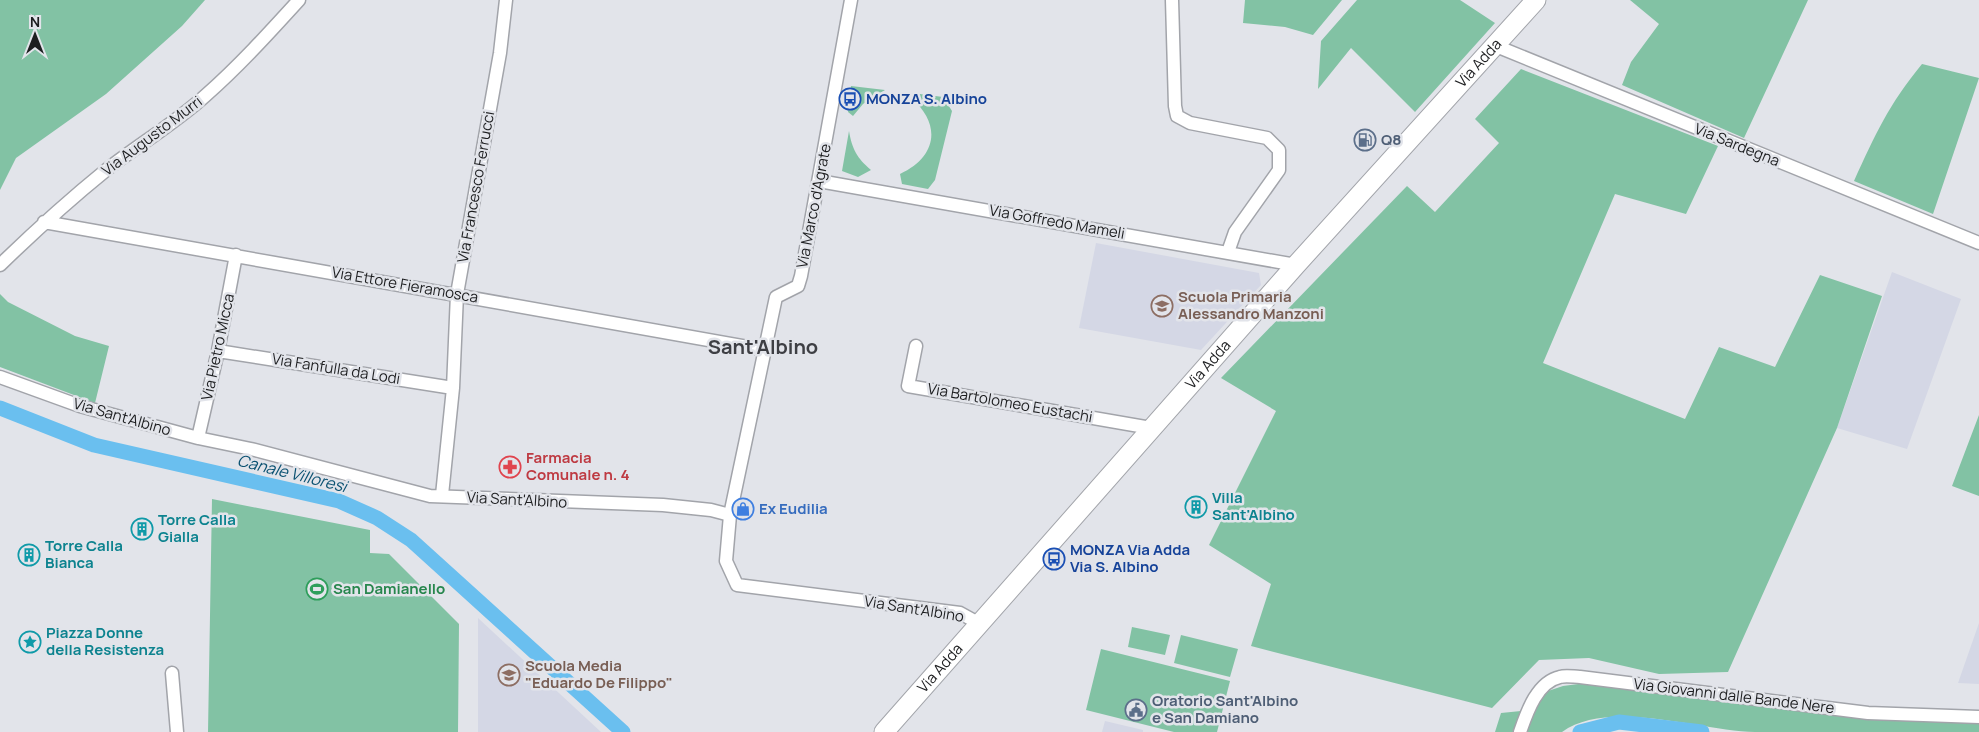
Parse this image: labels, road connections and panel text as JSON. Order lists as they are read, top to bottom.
{
  "streets": {
    "main road": ["Via Adda"],
    "street": [
      "Via Augusto Murri",
      "Via Sardegna",
      "Via Francesco Ferrucci",
      "Via Marco d'Agrate",
      "Via Goffredo Mameli",
      "Via Ettore Fieramosca",
      "Via Pietro Micca",
      "Via Fanfulla da Lodi",
      "Via Bartolomeo Eustachi",
      "Via Sant'Albino",
      "Via Giovanni dalle Bande Nere"
    ]
  },
  "crossings": [
    ["Via Adda", "Via Sardegna"],
    ["Via Adda", "Via Goffredo Mameli"],
    ["Via Adda", "Via Bartolomeo Eustachi"],
    ["Via Adda", "Via Sant'Albino"],
    ["Via Augusto Murri", "Via Ettore Fieramosca"],
    ["Via Francesco Ferrucci", "Via Ettore Fieramosca"],
    ["Via Francesco Ferrucci", "Via Fanfulla da Lodi"],
    ["Via Francesco Ferrucci", "Via Sant'Albino"],
    ["Via Marco d'Agrate", "Via Goffredo Mameli"],
    ["Via Marco d'Agrate", "Via Ettore Fieramosca"],
    ["Via Marco d'Agrate", "Via Sant'Albino"],
    ["Via Ettore Fieramosca", "Via Pietro Micca"],
    ["Via Pietro Micca", "Via Fanfulla da Lodi"],
    ["Via Pietro Micca", "Via Sant'Albino"]
  ],
  "districts": ["Sant'Albino"],
  "water": ["Canale Villoresi"],
  "places": {
    "bus stop": ["MONZA S. Albino", "MONZA Via Adda Via S. Albino"],
    "fuel station": ["Q8"],
    "school or university": ["Scuola Primaria Alessandro Manzoni", "Scuola Media \"Eduardo De Filippo\""],
    "pharmacy": ["Farmacia Comunale n. 4"],
    "building": ["Villa Sant'Albino", "Torre Calla Gialla", "Torre Calla Bianca"],
    "shop": ["Ex Eudilia"],
    "sports": ["San Damianello"],
    "place": ["Piazza Donne della Resistenza"],
    "public building": ["Oratorio Sant'Albino e San Damiano"]
  },
  "north": "top"
}
